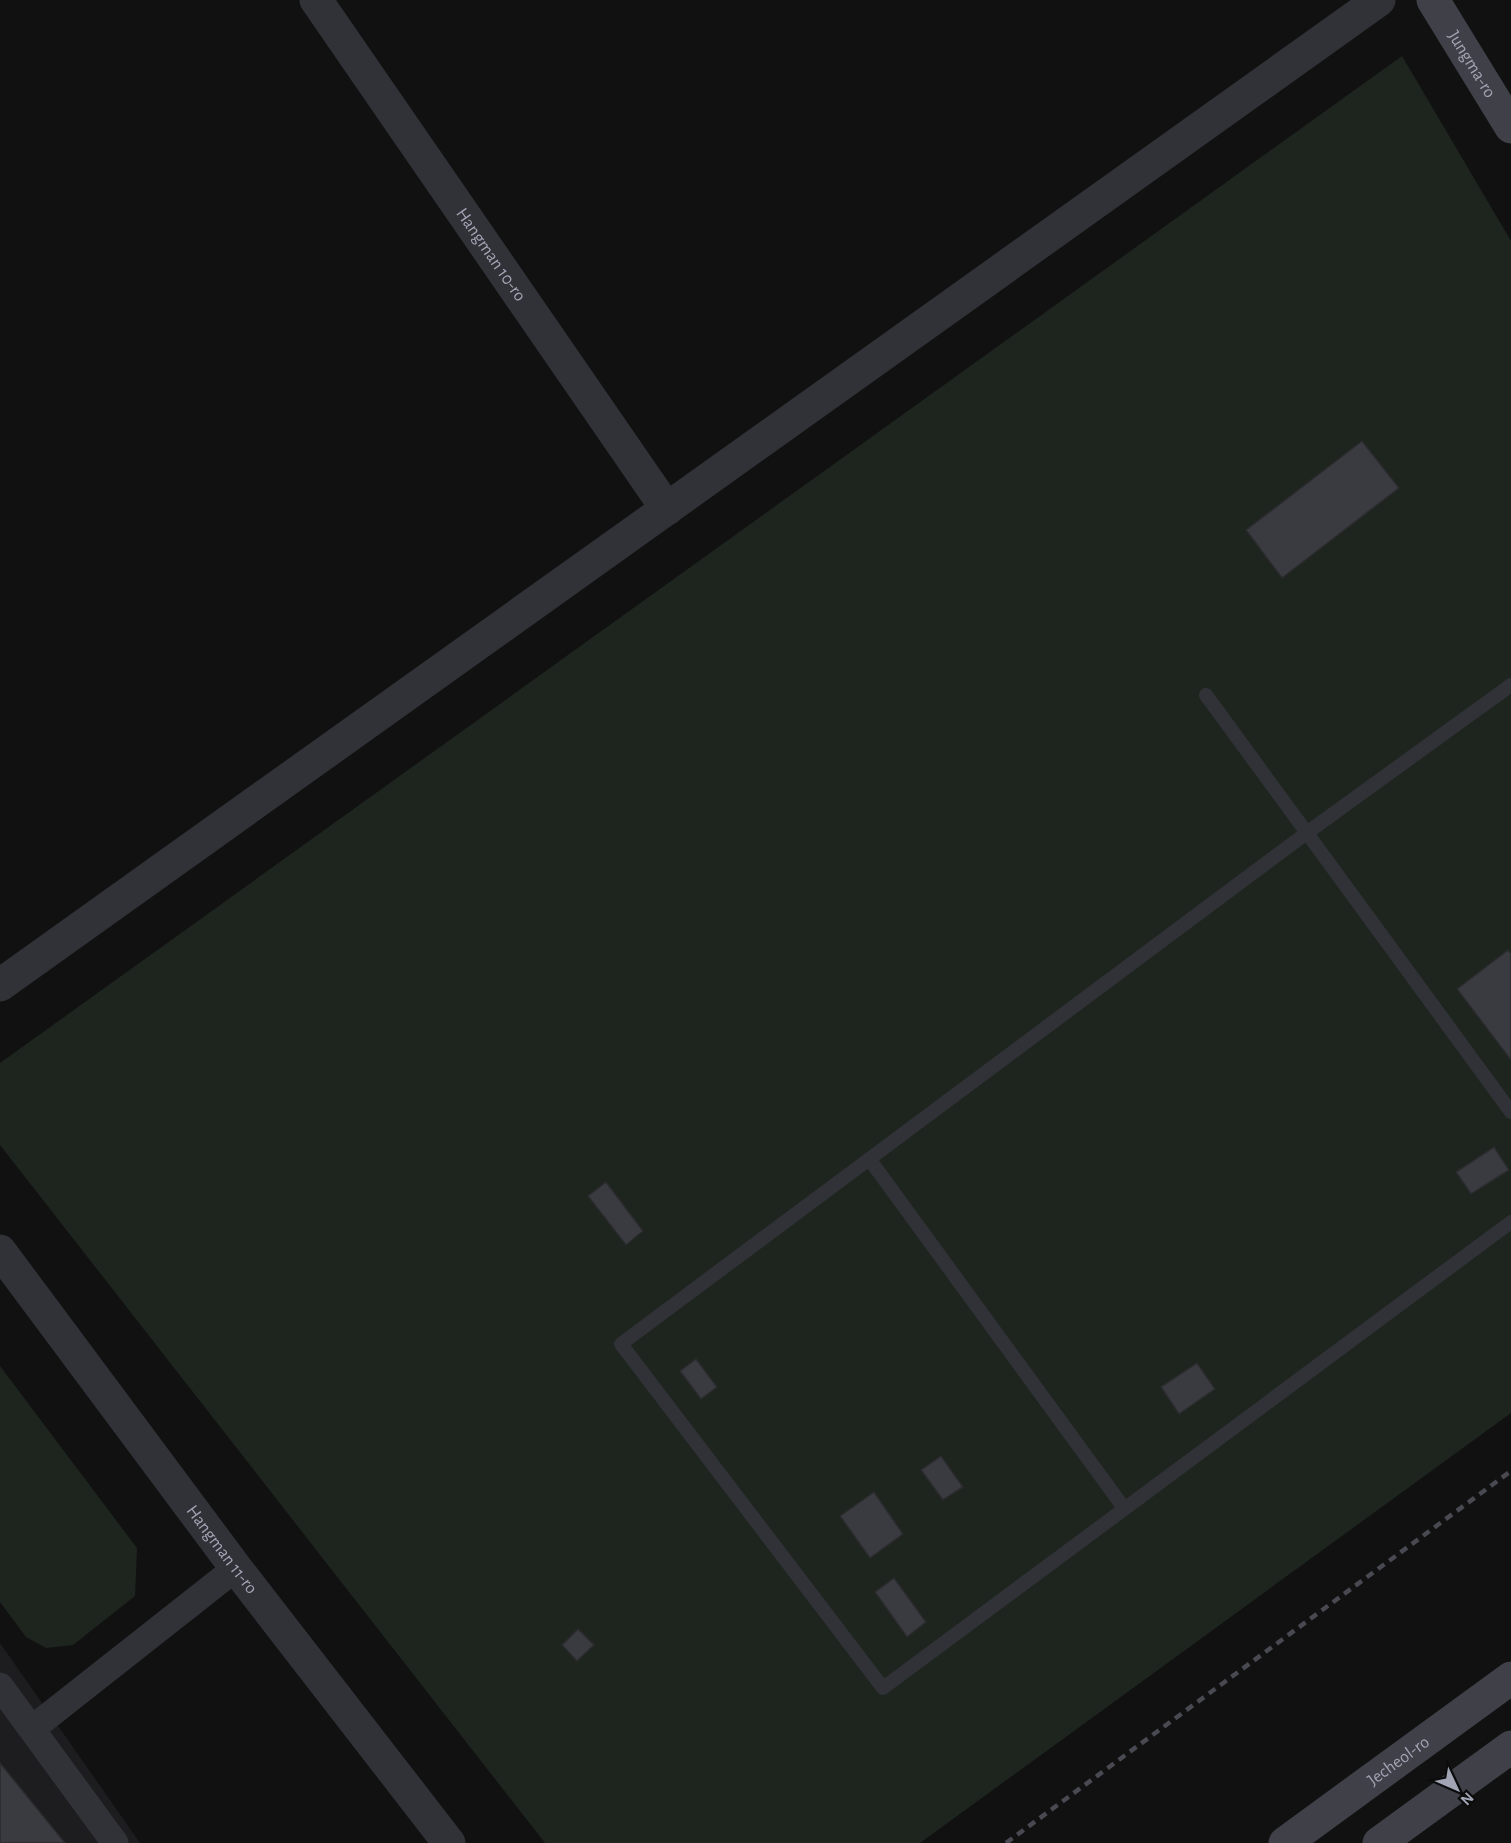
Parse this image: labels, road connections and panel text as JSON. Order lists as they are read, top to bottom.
{
  "streets": {
    "main road": ["Jungma-ro", "Jecheol-ro"],
    "street": ["Hangman 10-ro", "Hangman 11-ro"]
  },
  "north": "bottom right"
}
